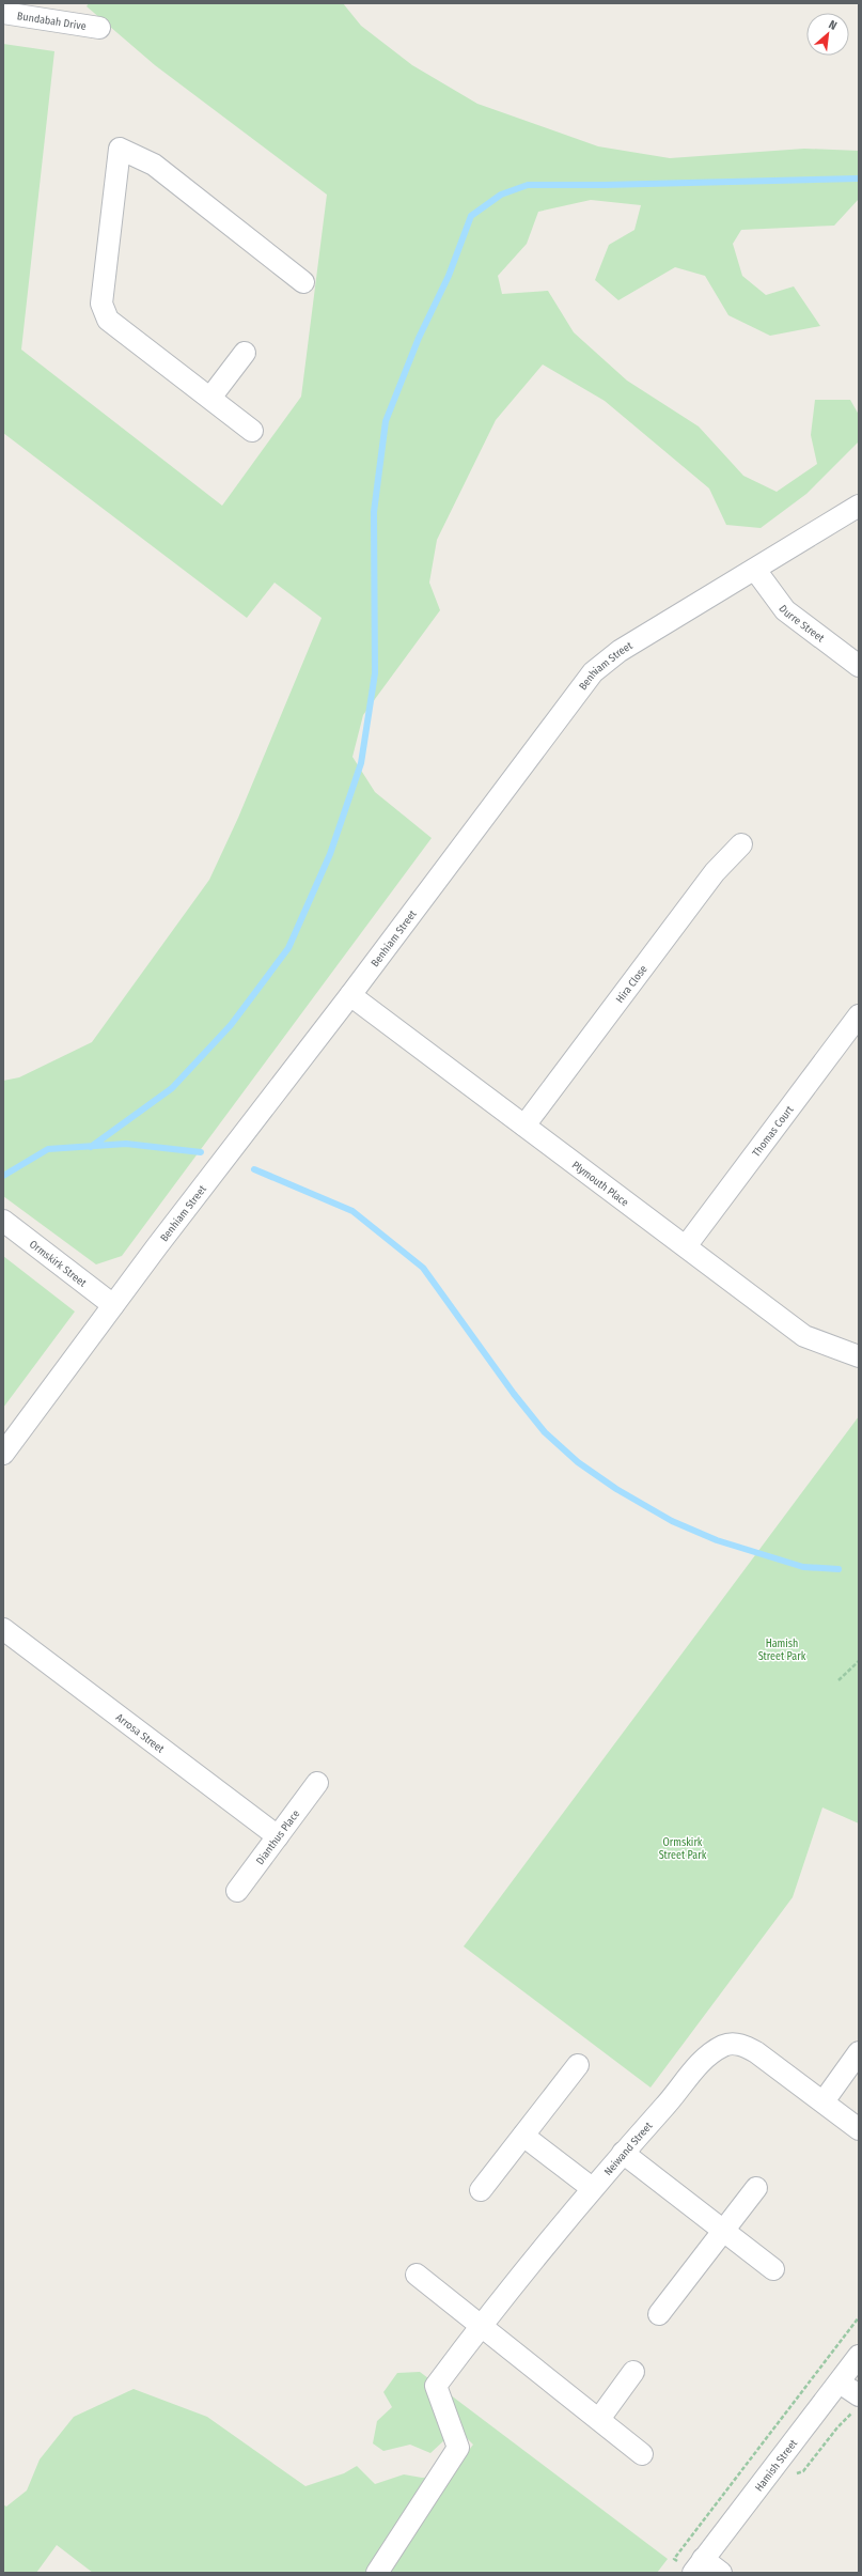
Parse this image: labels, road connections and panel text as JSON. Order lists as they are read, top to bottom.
{
  "streets": {
    "street": [
      "Bundabah Drive",
      "Durre Street",
      "Benhiam Street",
      "Hira Close",
      "Thomas Court",
      "Plymouth Place",
      "Ormskirk Street",
      "Arrosa Street",
      "Dianthus Place",
      "Neiwand Street",
      "Hamish Street"
    ]
  },
  "crossings": [
    ["Durre Street", "Benhiam Street"],
    ["Benhiam Street", "Plymouth Place"],
    ["Benhiam Street", "Ormskirk Street"],
    ["Hira Close", "Plymouth Place"],
    ["Thomas Court", "Plymouth Place"],
    ["Arrosa Street", "Dianthus Place"]
  ],
  "parks": ["Hamish Street Park", "Ormskirk Street Park"],
  "north": "top right"
}
